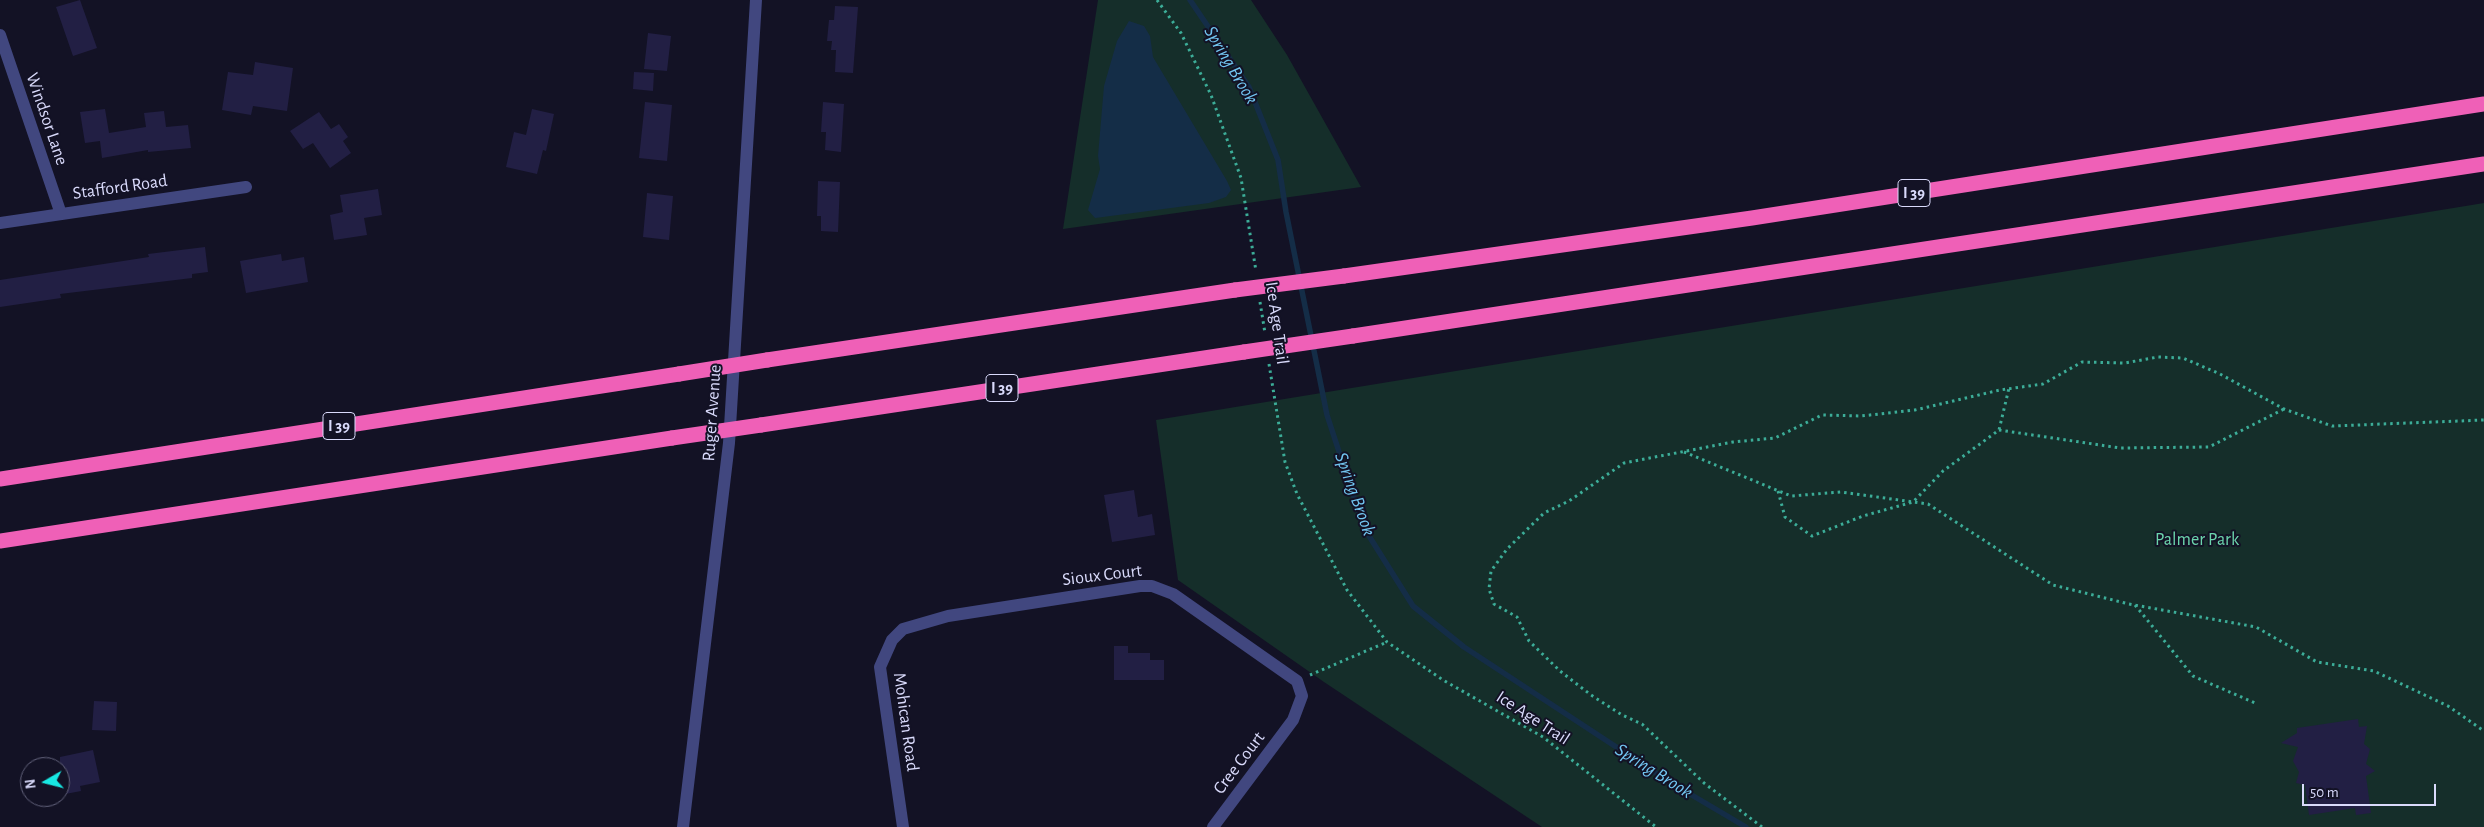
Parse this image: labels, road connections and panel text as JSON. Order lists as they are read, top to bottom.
{
  "streets": {
    "highway": ["I 39"],
    "street": [
      "Windsor Lane",
      "Stafford Road",
      "Ruger Avenue",
      "Sioux Court",
      "Mohican Road",
      "Cree Court"
    ],
    "path": ["Ice Age Trail"]
  },
  "crossings": [
    ["Windsor Lane", "Stafford Road"],
    ["Sioux Court", "Mohican Road"],
    ["Sioux Court", "Cree Court"]
  ],
  "water": ["Spring Brook"],
  "parks": ["Palmer Park"],
  "scale_bar": "50 m",
  "north": "left"
}
